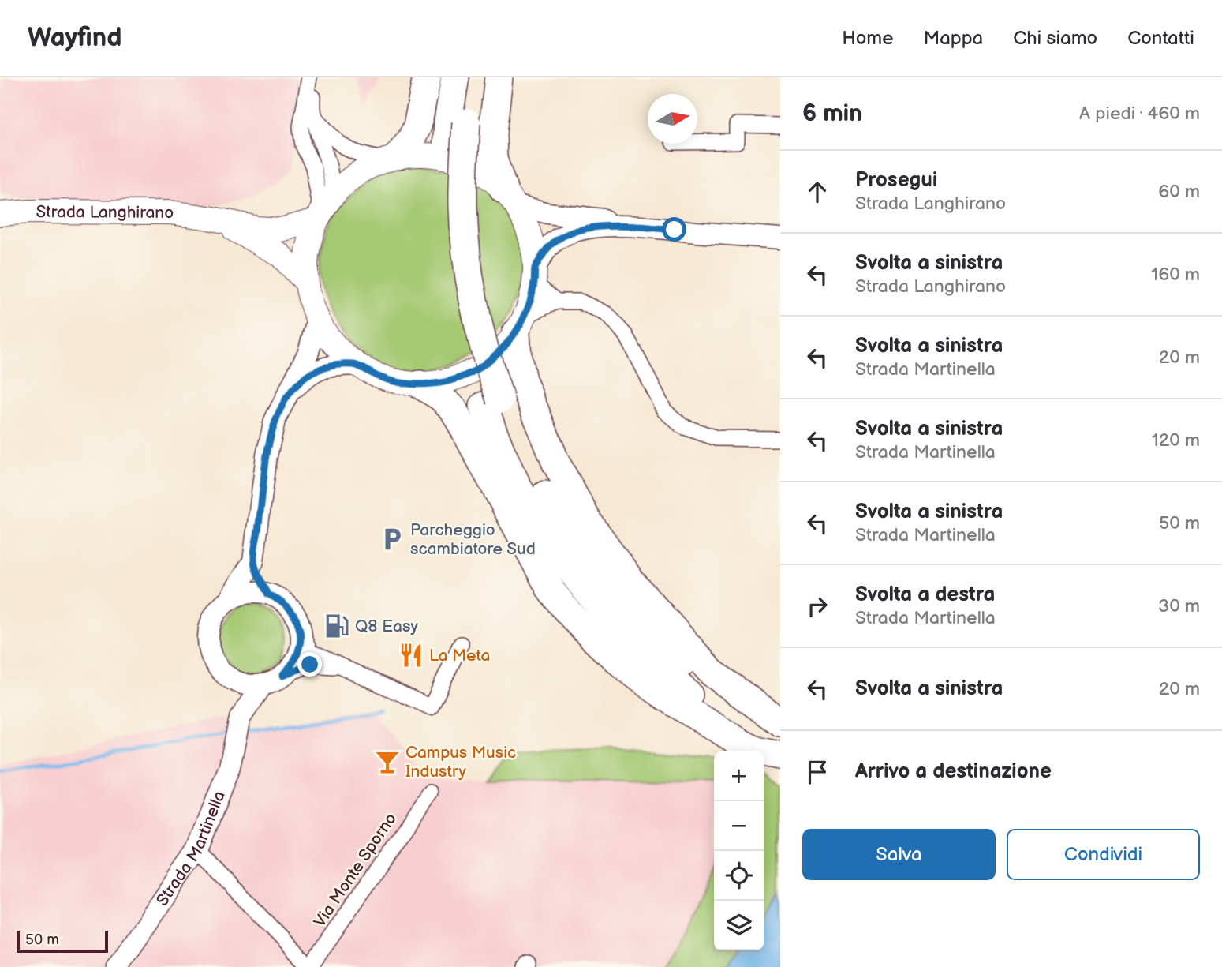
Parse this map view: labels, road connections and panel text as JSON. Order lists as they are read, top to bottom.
{
  "streets": {
    "main road": ["Strada Langhirano"],
    "street": ["Strada Martinella", "Via Monte Sporno"]
  },
  "crossings": [
    ["Strada Langhirano", "Strada Martinella"]
  ],
  "places": {
    "parking": ["Parcheggio scambiatore Sud"],
    "fuel station": ["Q8 Easy"],
    "restaurant": ["La Meta"],
    "bar": ["Campus Music Industry"]
  },
  "scale_bar": "50 m",
  "north": "right",
  "page": {
    "header": "Wayfind",
    "nav": [
      "Home",
      "Mappa",
      "Chi siamo",
      "Contatti"
    ],
    "heading": ["6 min", "A piedi · 460 m"],
    "list": [
      ["Prosegui", "Strada Langhirano", "60 m"],
      ["Svolta a sinistra", "Strada Langhirano", "160 m"],
      ["Svolta a sinistra", "Strada Martinella", "20 m"],
      ["Svolta a sinistra", "Strada Martinella", "120 m"],
      ["Svolta a sinistra", "Strada Martinella", "50 m"],
      ["Svolta a destra", "Strada Martinella", "30 m"],
      ["Svolta a sinistra", "20 m"],
      "Arrivo a destinazione"
    ],
    "map_buttons": ["+", "−"],
    "buttons": ["Salva", "Condividi"],
    "scale": "50 m"
  }
}
